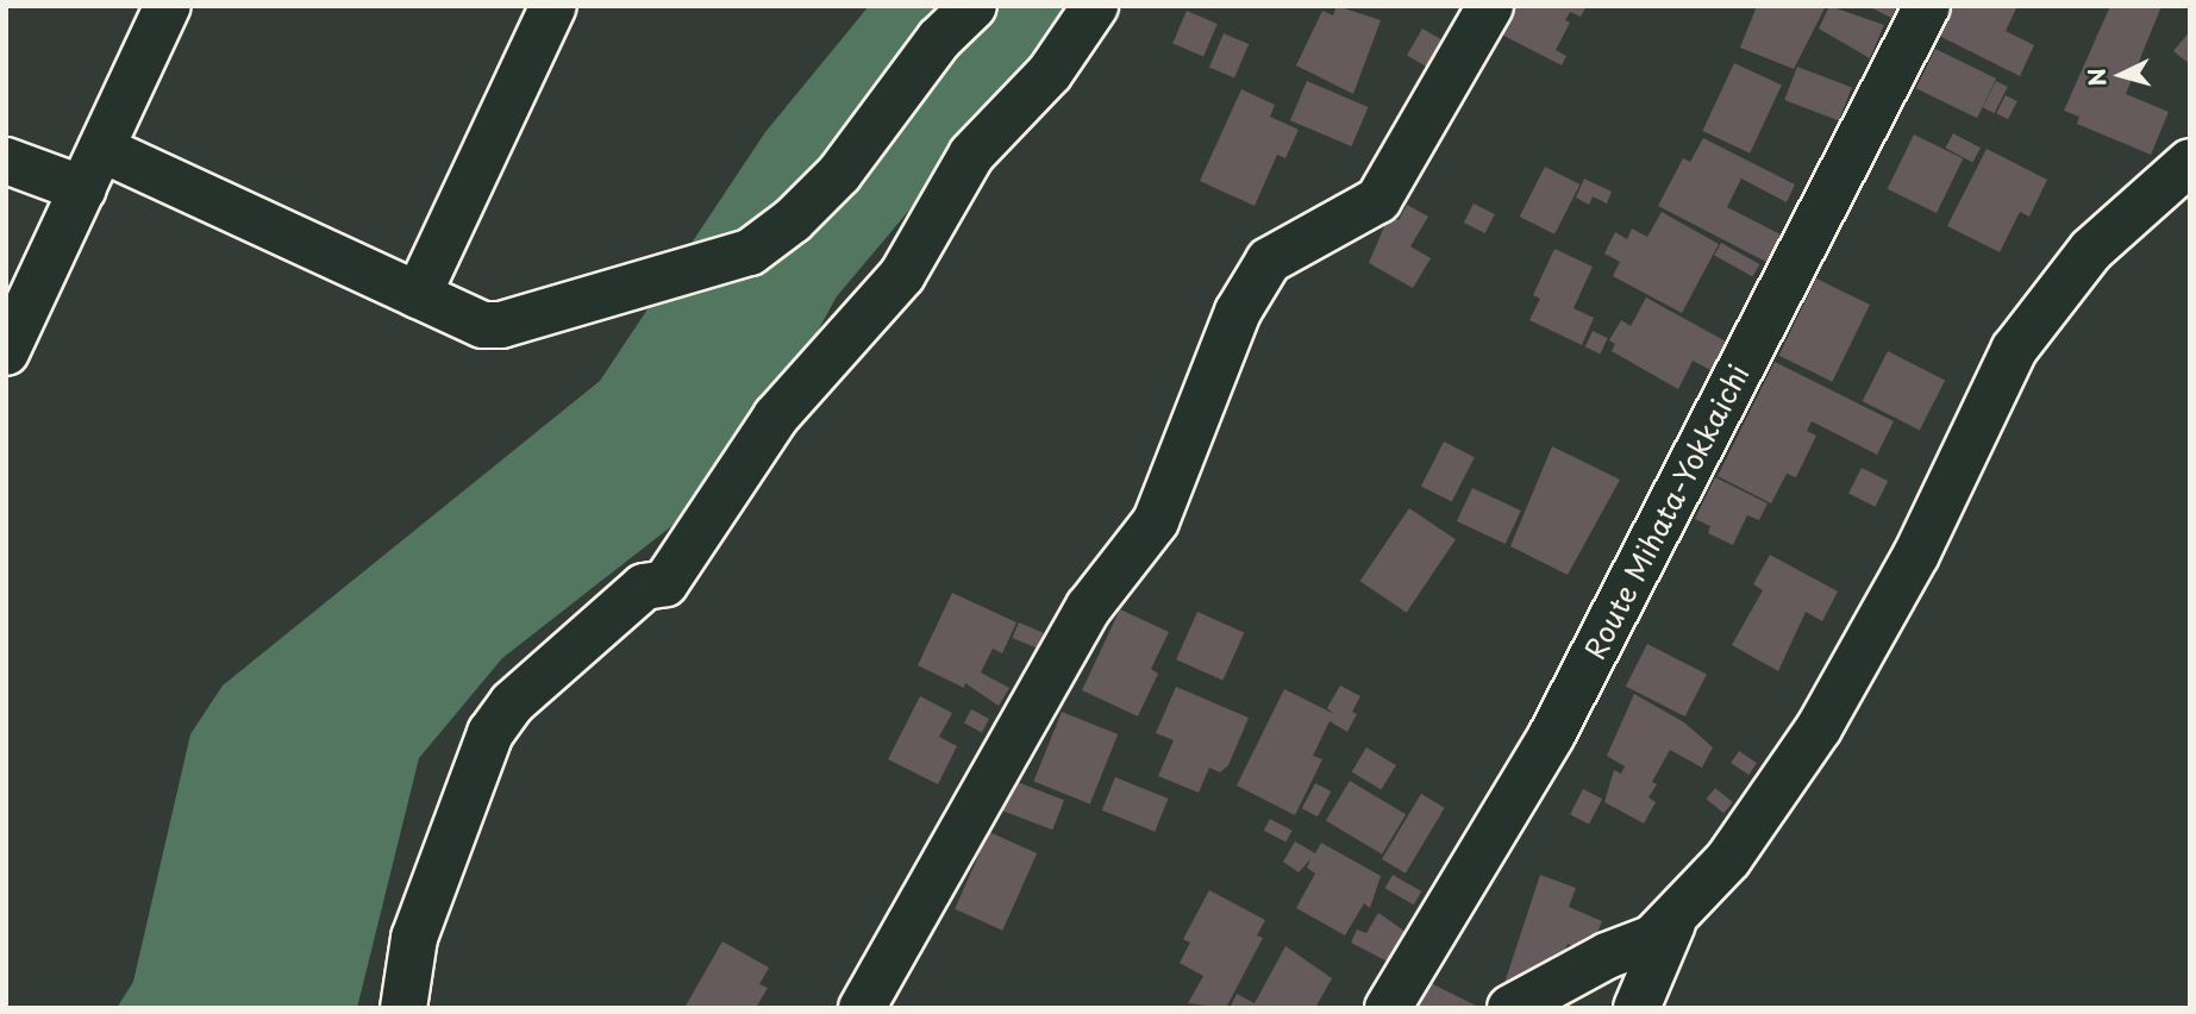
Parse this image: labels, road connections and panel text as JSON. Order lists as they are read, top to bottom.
{
  "streets": {
    "street": ["Route Mihata-Yokkaichi"]
  },
  "north": "left"
}
